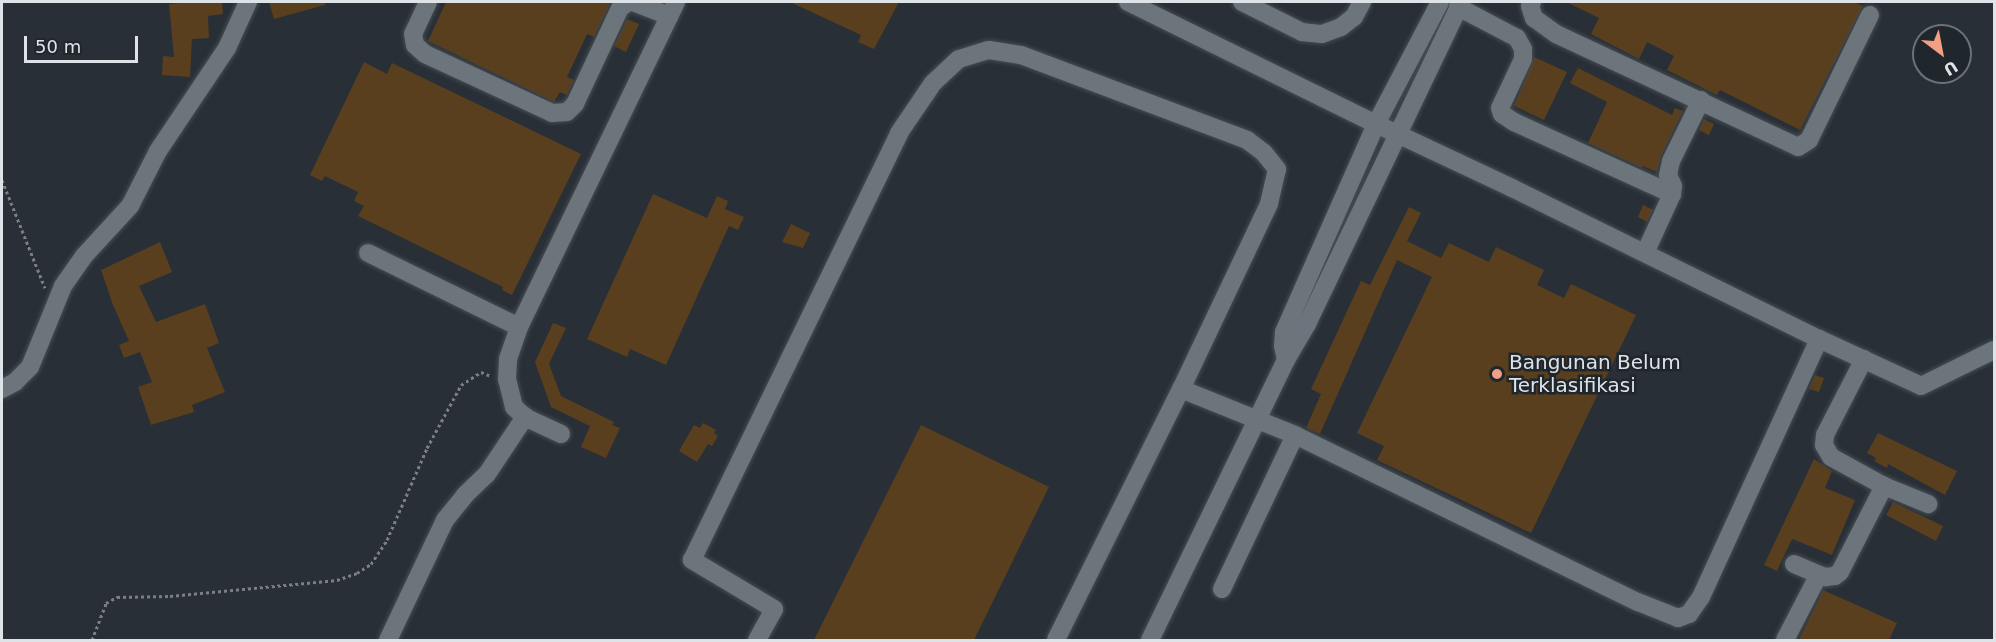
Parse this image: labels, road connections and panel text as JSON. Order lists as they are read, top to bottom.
{
  "places": ["Bangunan Belum Terklasifikasi"],
  "scale_bar": "50 m",
  "north": "bottom right"
}
